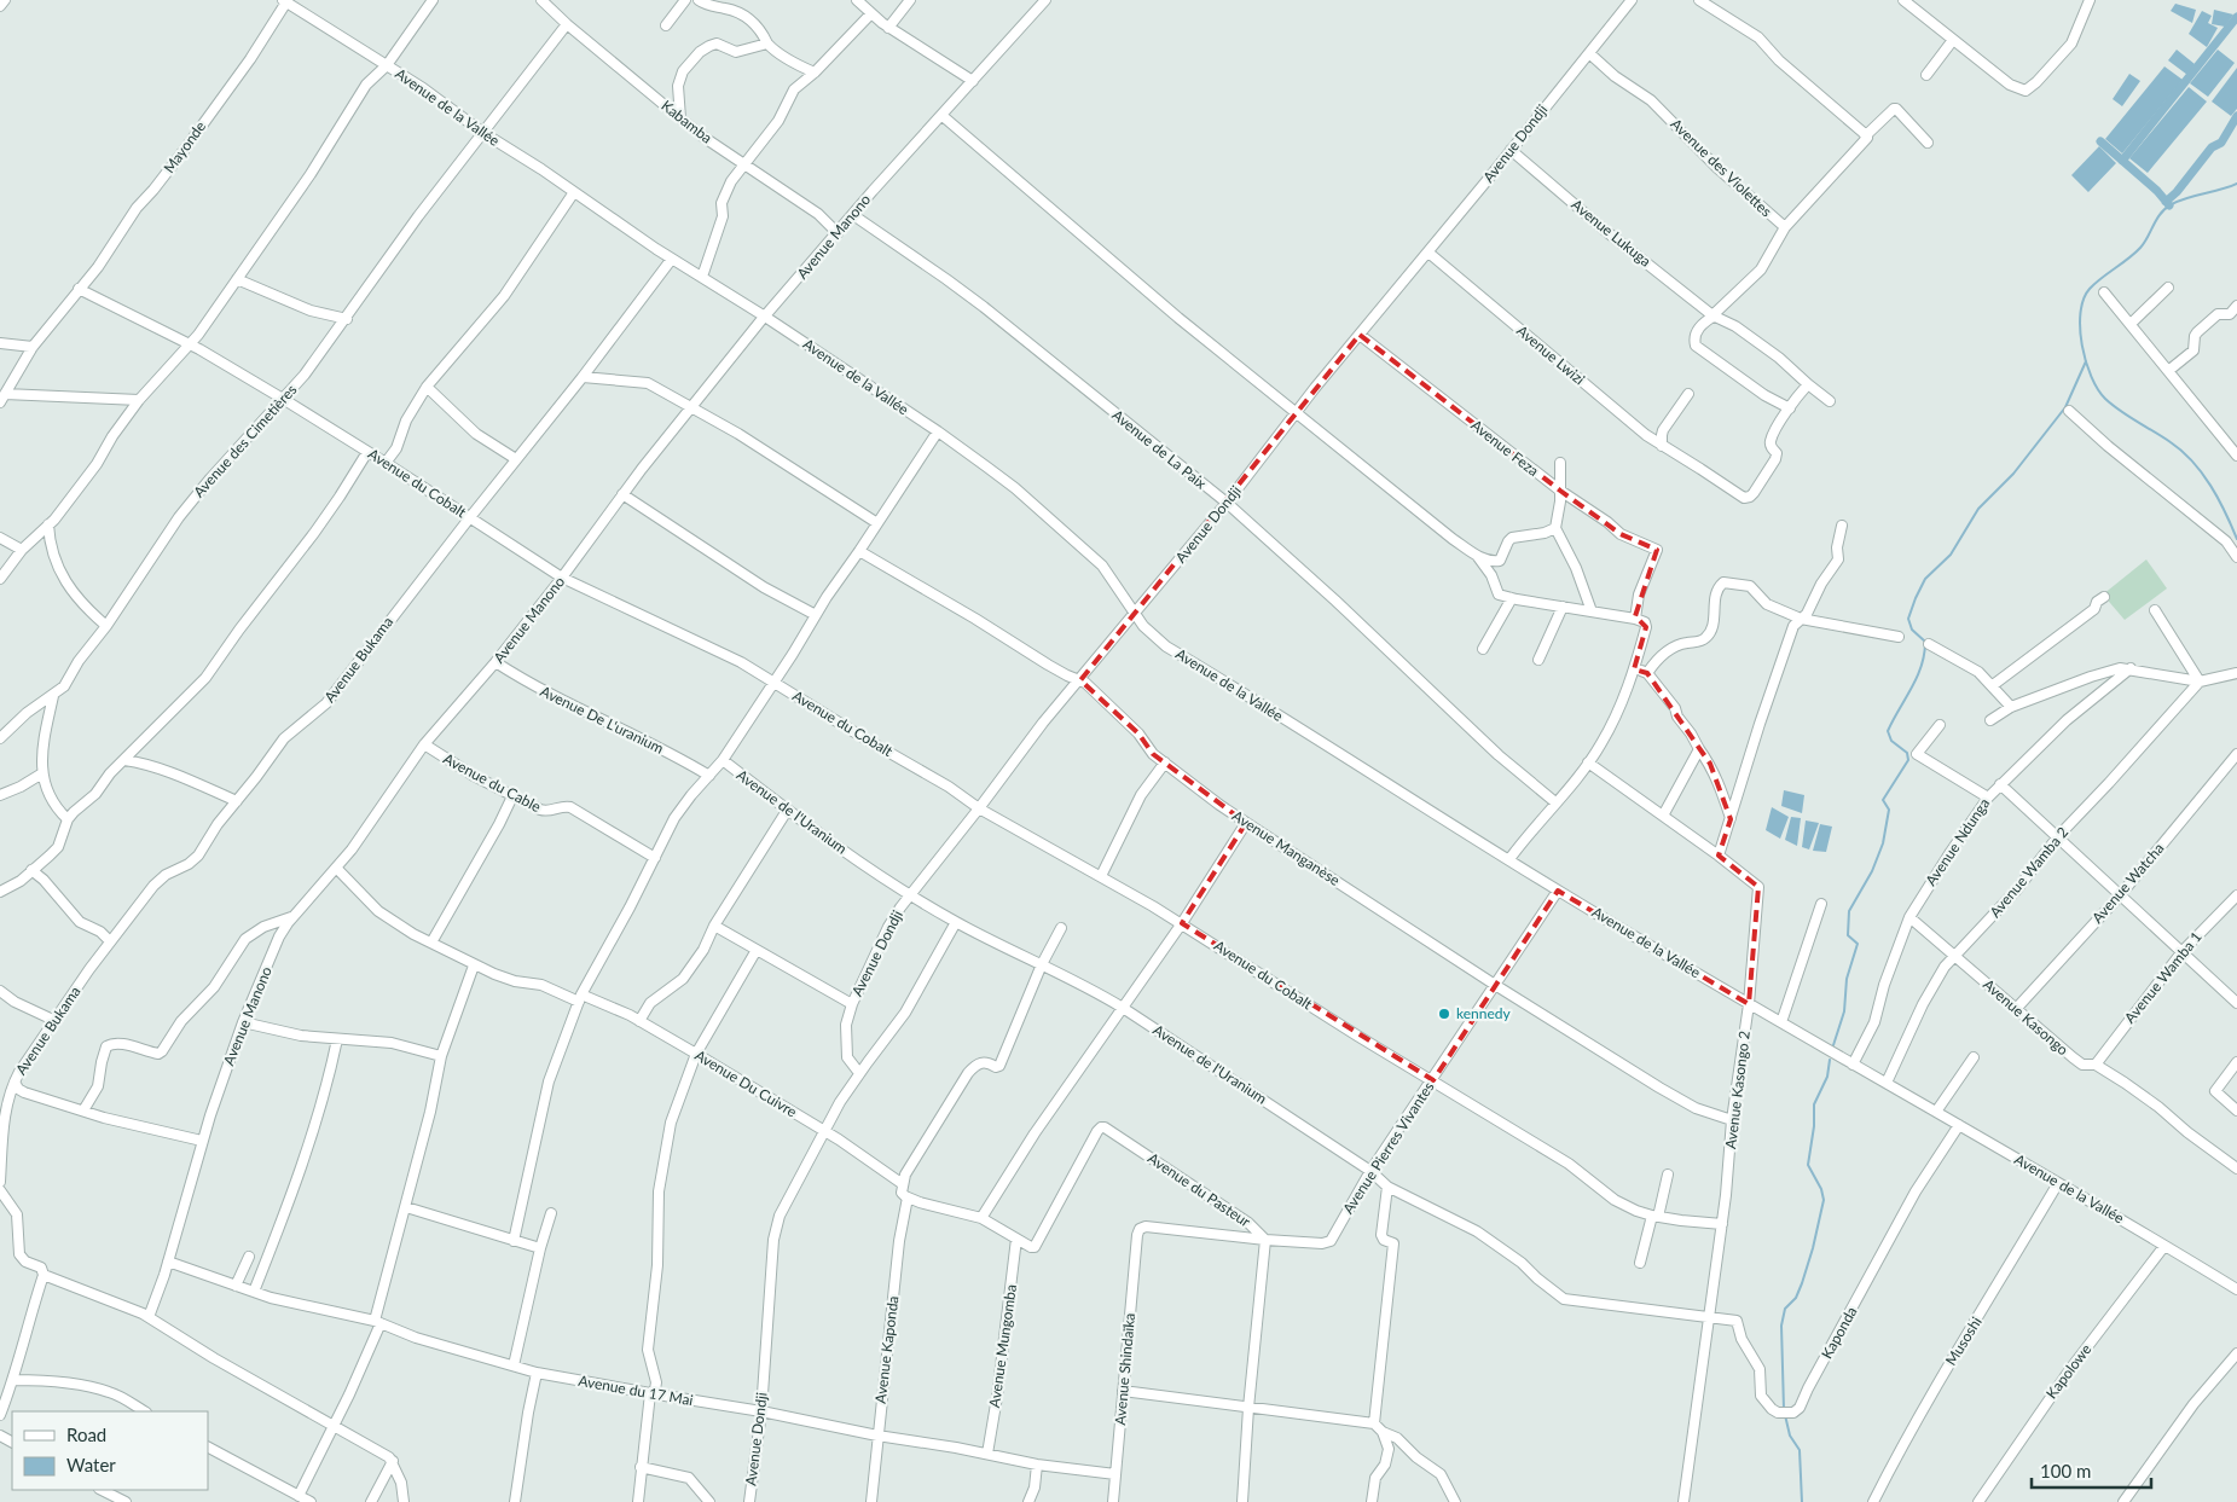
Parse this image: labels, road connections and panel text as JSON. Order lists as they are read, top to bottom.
{
  "streets": {
    "street": [
      "Avenue de la Vallée",
      "Kabamba",
      "Avenue Dondji",
      "Mayonde",
      "Avenue des Violettes",
      "Avenue Lukuga",
      "Avenue Manono",
      "Avenue Lwizi",
      "Avenue des Cimetières",
      "Avenue Feza",
      "Avenue de La Paix",
      "Avenue du Cobalt",
      "Avenue Bukama",
      "Avenue De L'uranium",
      "Avenue du Cable",
      "Avenue de l'Uranium",
      "Avenue Ndunga",
      "Avenue Manganèse",
      "Avenue Wamba 2",
      "Avenue Watcha",
      "Avenue Wamba 1",
      "Avenue Kasongo",
      "Avenue Du Cuivre",
      "Avenue Kasongo 2",
      "Avenue Pierres Vivantes",
      "Avenue du Pasteur",
      "Kaponda",
      "Musoshi",
      "Avenue Mungomba",
      "Avenue Kaponda",
      "Avenue Shindaïka",
      "Kapolowe",
      "Avenue du 17 Mai"
    ]
  },
  "crossings": [
    ["Avenue de la Vallée", "Avenue Dondji"],
    ["Avenue de la Vallée", "Mayonde"],
    ["Avenue de la Vallée", "Avenue Manono"],
    ["Avenue de la Vallée", "Avenue des Cimetières"],
    ["Avenue de la Vallée", "Avenue Bukama"],
    ["Avenue de la Vallée", "Avenue Ndunga"],
    ["Avenue de la Vallée", "Avenue Wamba 2"],
    ["Avenue de la Vallée", "Avenue Kasongo 2"],
    ["Avenue de la Vallée", "Avenue Pierres Vivantes"],
    ["Avenue de la Vallée", "Kaponda"],
    ["Avenue de la Vallée", "Musoshi"],
    ["Avenue de la Vallée", "Kapolowe"],
    ["Kabamba", "Avenue Manono"],
    ["Kabamba", "Avenue des Cimetières"],
    ["Avenue Dondji", "Avenue des Violettes"],
    ["Avenue Dondji", "Avenue Lukuga"],
    ["Avenue Dondji", "Avenue Lwizi"],
    ["Avenue Dondji", "Avenue Feza"],
    ["Avenue Dondji", "Avenue de La Paix"],
    ["Avenue Dondji", "Avenue du Cobalt"],
    ["Avenue Dondji", "Avenue de l'Uranium"],
    ["Avenue Dondji", "Avenue Manganèse"],
    ["Avenue Dondji", "Avenue Du Cuivre"],
    ["Avenue Dondji", "Avenue du 17 Mai"],
    ["Mayonde", "Avenue du Cobalt"],
    ["Avenue Manono", "Avenue de La Paix"],
    ["Avenue Manono", "Avenue du Cobalt"],
    ["Avenue Manono", "Avenue De L'uranium"],
    ["Avenue Manono", "Avenue du Cable"],
    ["Avenue Manono", "Avenue Du Cuivre"],
    ["Avenue Manono", "Avenue du 17 Mai"],
    ["Avenue des Cimetières", "Avenue du Cobalt"],
    ["Avenue du Cobalt", "Avenue Bukama"],
    ["Avenue du Cobalt", "Avenue Kasongo 2"],
    ["Avenue du Cobalt", "Avenue Pierres Vivantes"],
    ["Avenue de l'Uranium", "Avenue Kasongo 2"],
    ["Avenue de l'Uranium", "Avenue Pierres Vivantes"],
    ["Avenue de l'Uranium", "Kaponda"],
    ["Avenue Ndunga", "Avenue Kasongo"],
    ["Avenue Manganèse", "Avenue Kasongo 2"],
    ["Avenue Manganèse", "Avenue Pierres Vivantes"],
    ["Avenue Wamba 2", "Avenue Kasongo"],
    ["Avenue Watcha", "Avenue Kasongo"],
    ["Avenue Wamba 1", "Avenue Kasongo"],
    ["Avenue Kasongo 2", "Kaponda"],
    ["Avenue Pierres Vivantes", "Avenue du Pasteur"],
    ["Avenue Pierres Vivantes", "Avenue Shindaïka"],
    ["Avenue du Pasteur", "Avenue Mungomba"],
    ["Avenue Mungomba", "Avenue du 17 Mai"],
    ["Avenue Kaponda", "Avenue du 17 Mai"],
    ["Avenue Shindaïka", "Avenue du 17 Mai"]
  ],
  "places": ["kennedy"],
  "legend": ["Road", "Water"],
  "scale_bar": "100 m"
}
